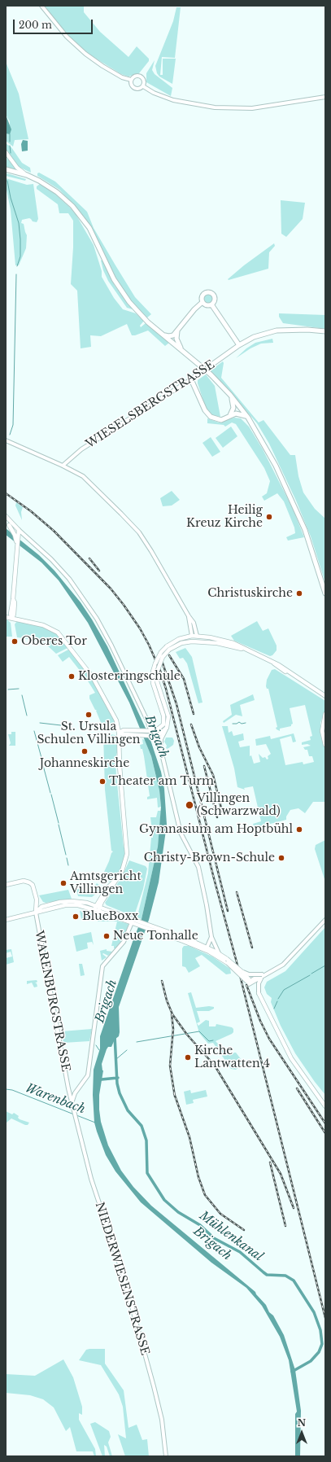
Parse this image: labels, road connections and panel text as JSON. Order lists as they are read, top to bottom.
{
  "streets": {
    "main road": ["WIESELSBERGSTRASSE", "WARENBURGSTRASSE"],
    "street": ["NIEDERWIESENSTRASSE"]
  },
  "crossings": [
    ["WARENBURGSTRASSE", "NIEDERWIESENSTRASSE"]
  ],
  "water": ["Brigach", "Warenbach", "Mühlenkanal"],
  "places": [
    "Heilig Kreuz Kirche",
    "Christuskirche",
    "Oberes Tor",
    "Klosterringschule",
    "St. Ursula Schulen Villingen",
    "Johanneskirche",
    "Theater am Turm",
    "Villingen (Schwarzwald)",
    "Gymnasium am Hoptbühl",
    "Christy-Brown-Schule",
    "Amtsgericht Villingen",
    "BlueBoxx",
    "Neue Tonhalle",
    "Kirche Lantwatten 4"
  ],
  "scale_bar": "200 m",
  "north": "top"
}
